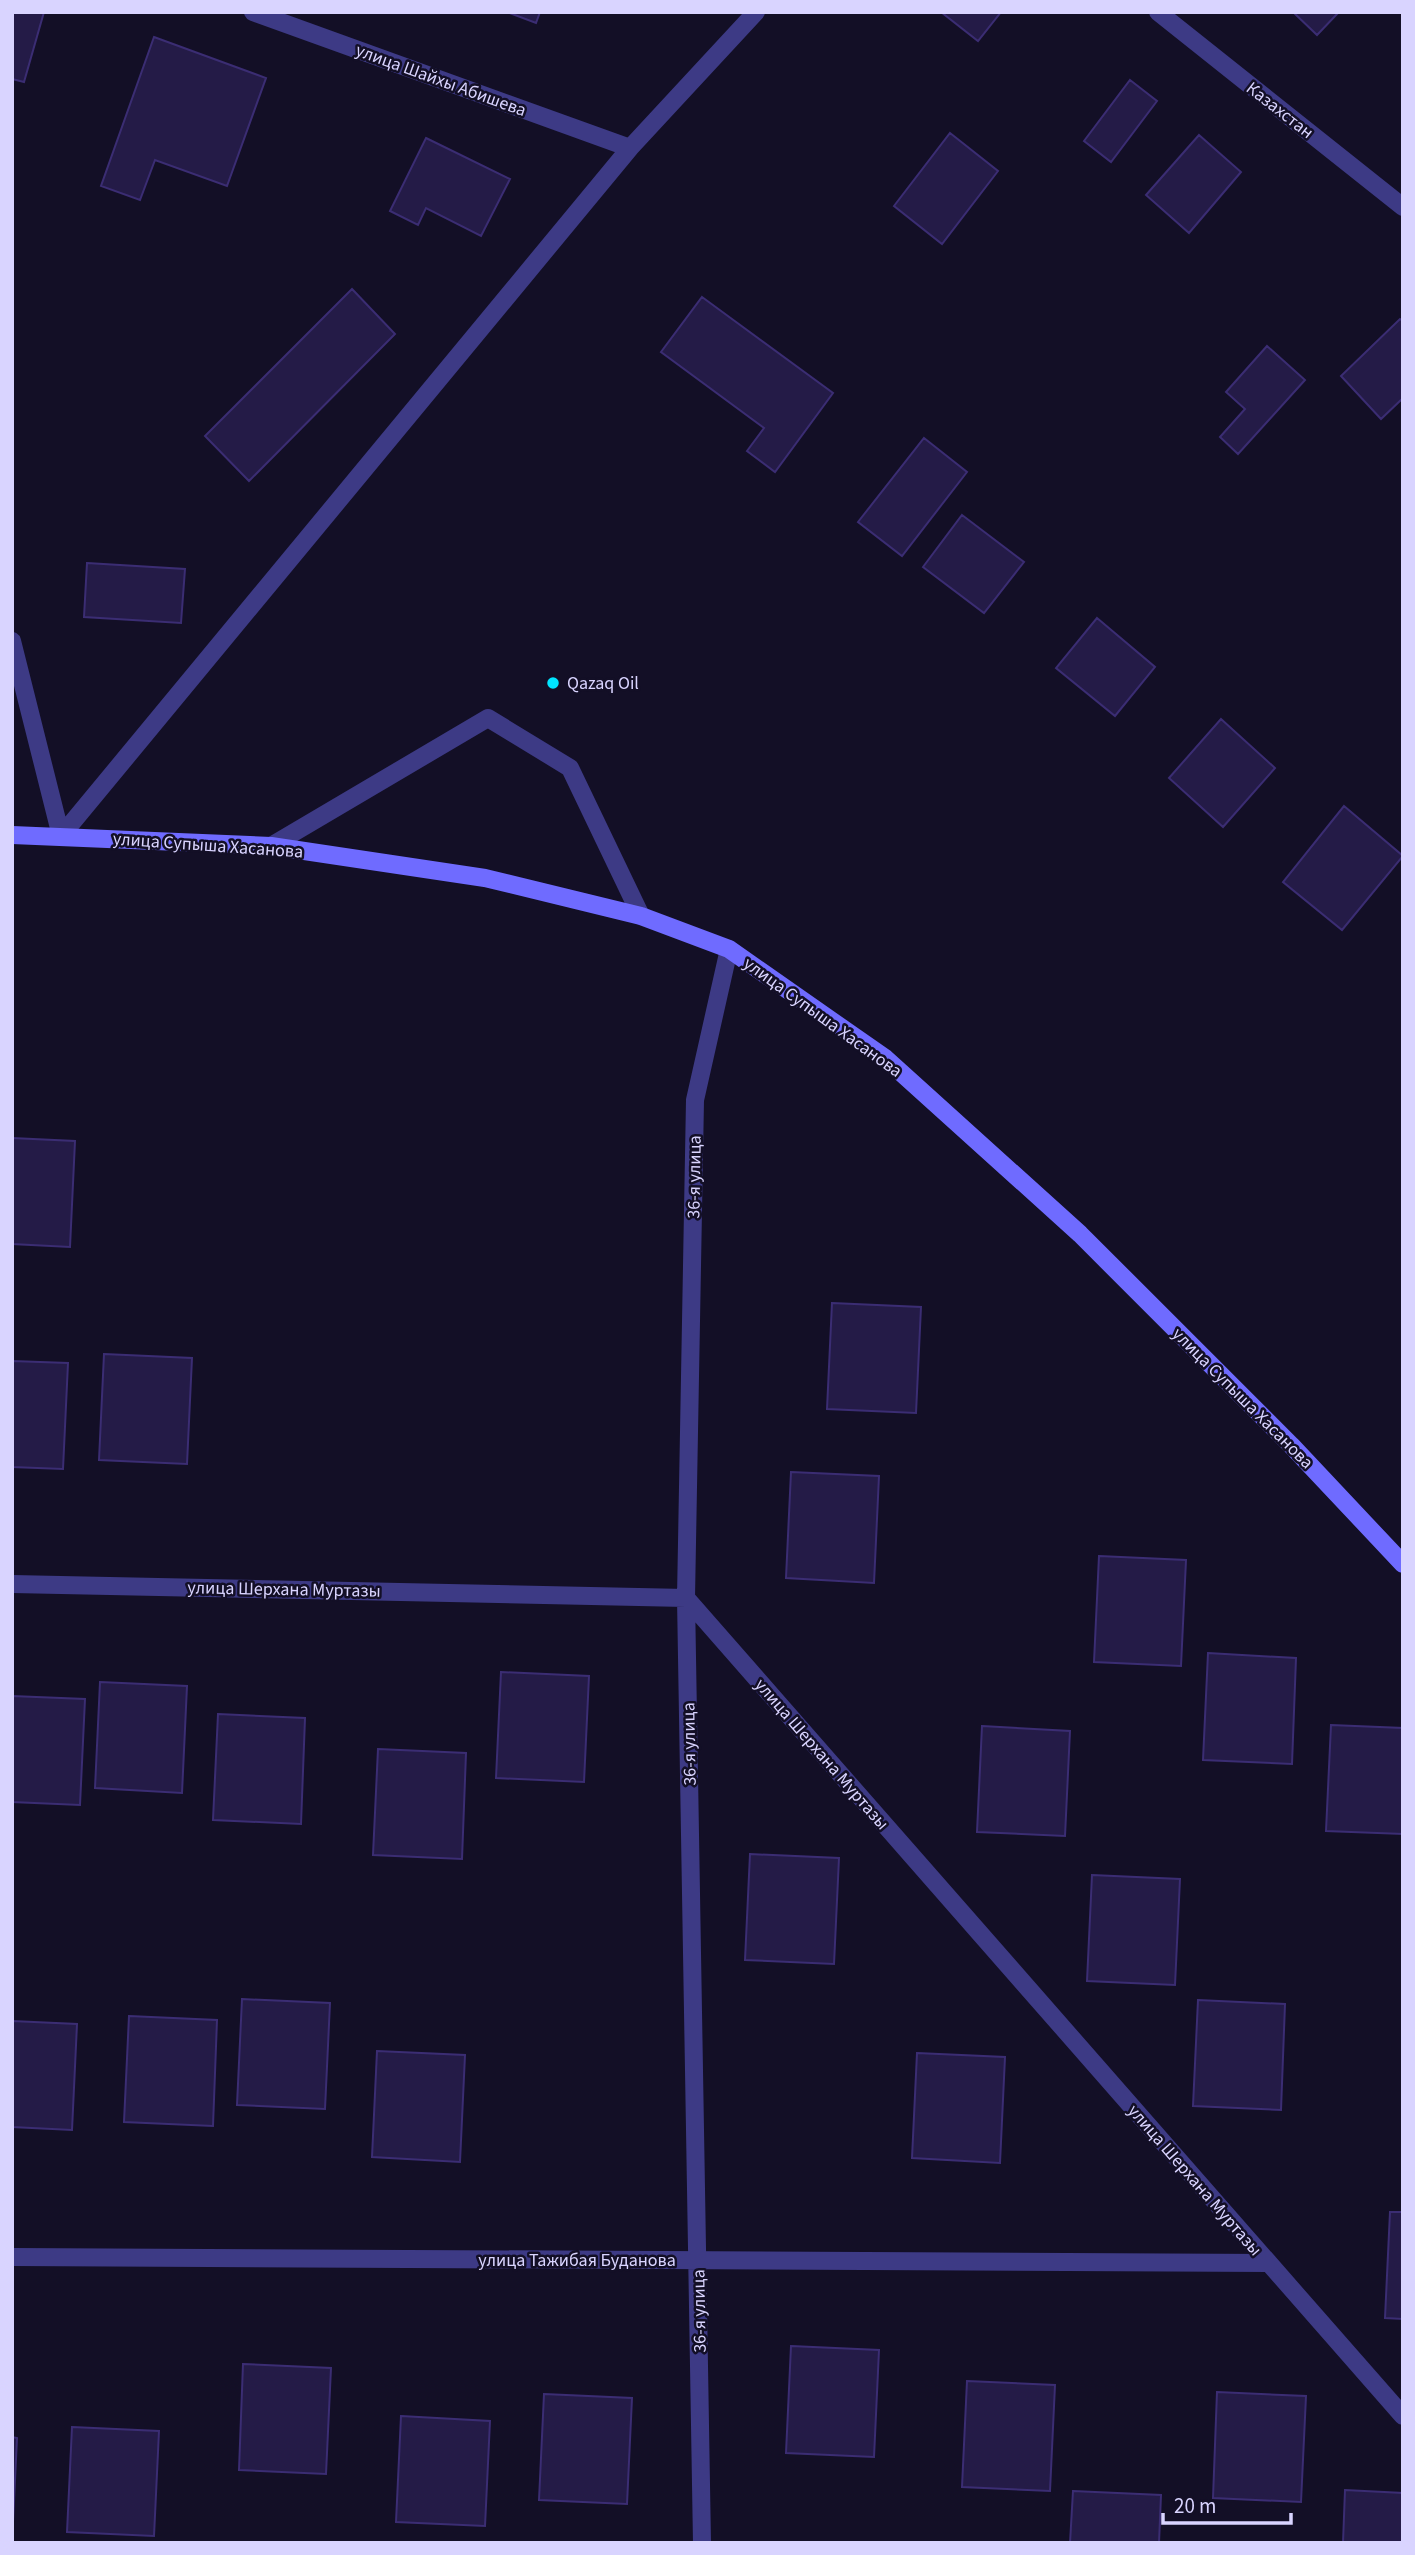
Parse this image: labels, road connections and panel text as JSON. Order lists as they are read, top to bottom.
{
  "streets": {
    "street": [
      "улица Шайхы Абишева",
      "Казахстан",
      "улица Супыша Хасанова",
      "36-я улица",
      "улица Шерхана Муртазы",
      "улица Тажибая Буданова"
    ]
  },
  "crossings": [
    ["улица Супыша Хасанова", "36-я улица"],
    ["36-я улица", "улица Шерхана Муртазы"],
    ["36-я улица", "улица Тажибая Буданова"],
    ["улица Шерхана Муртазы", "улица Тажибая Буданова"]
  ],
  "places": ["Qazaq Oil"],
  "scale_bar": "20 m"
}
